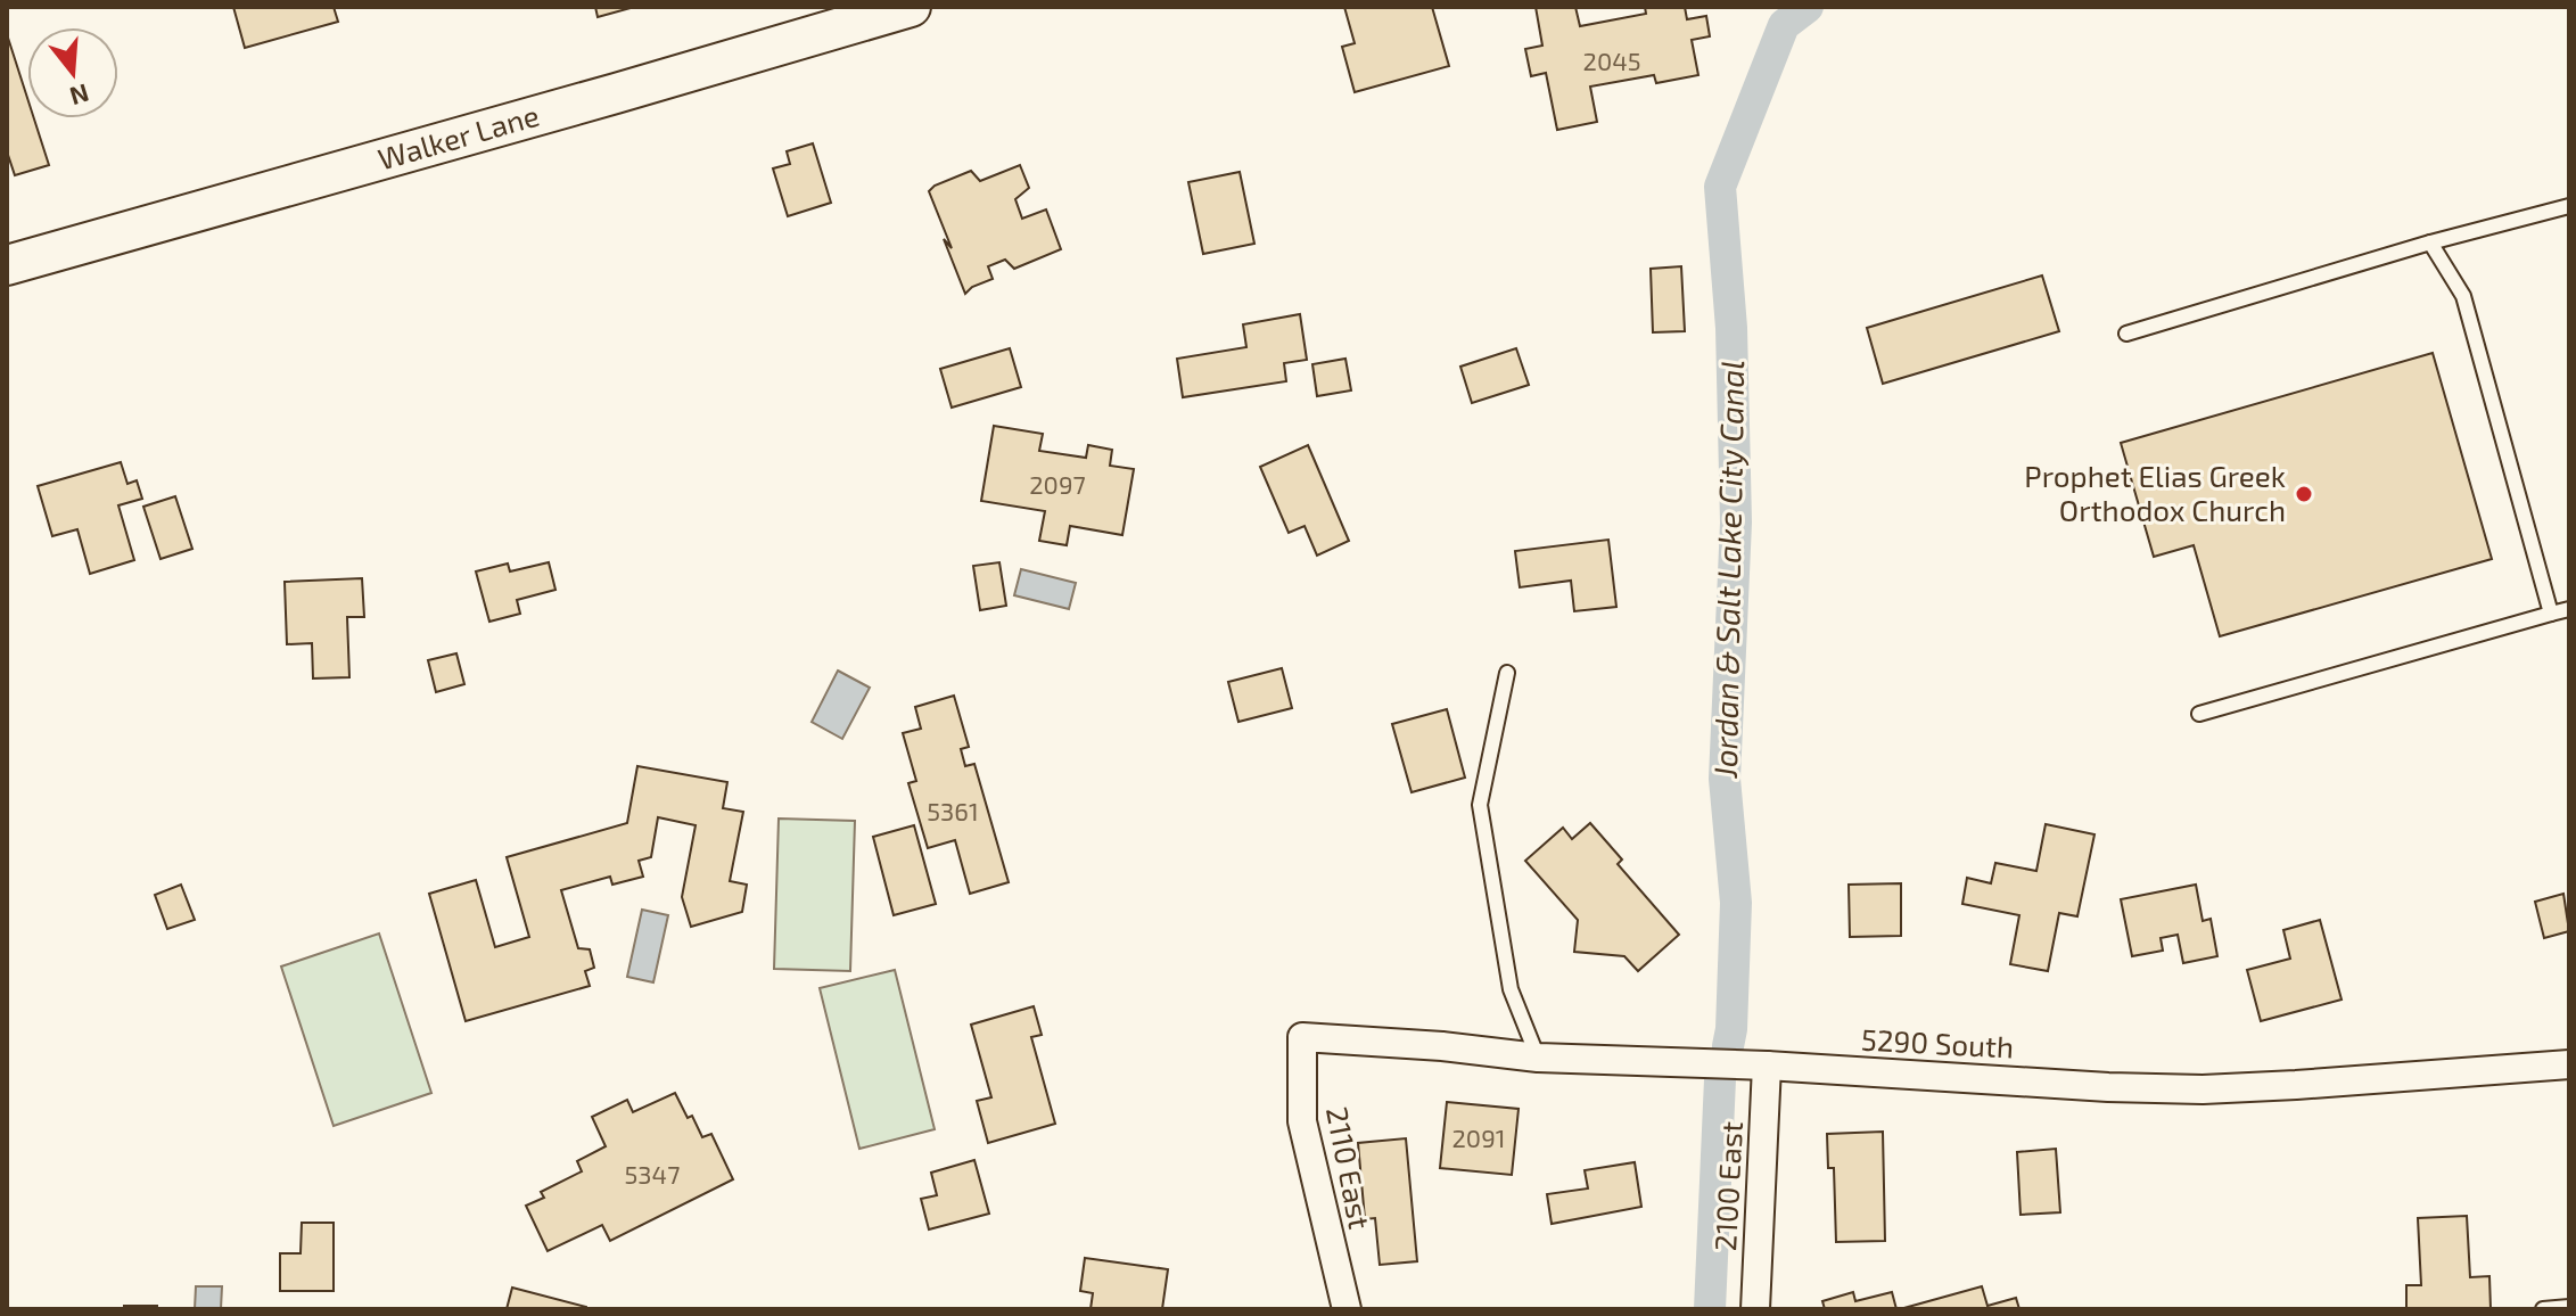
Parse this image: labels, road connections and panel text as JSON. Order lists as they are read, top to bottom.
{
  "streets": {
    "street": [
      "Walker Lane",
      "5290 South",
      "2110 East",
      "2100 East"
    ]
  },
  "crossings": [
    ["5290 South", "2110 East"],
    ["5290 South", "2100 East"]
  ],
  "water": ["Jordan & Salt Lake City Canal"],
  "places": ["Prophet Elias Greek Orthodox Church"],
  "house_numbers": [
    "2045",
    "2097",
    "5361",
    "2091",
    "5347"
  ],
  "north": "bottom"
}
